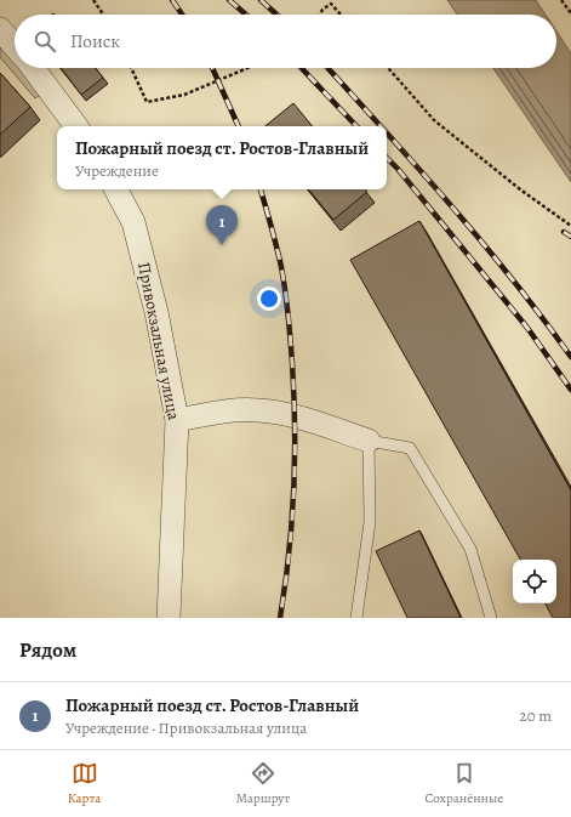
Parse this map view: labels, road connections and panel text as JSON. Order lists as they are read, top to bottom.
{
  "streets": {
    "street": ["Привокзальная улица"]
  },
  "page": {
    "search": "Поиск",
    "popup": ["Пожарный поезд ст. Ростов-Главный", "Учреждение"],
    "pins": "1",
    "heading": "Рядом",
    "list": [
      {
        "mark": "1",
        "name": "Пожарный поезд ст. Ростов-Главный",
        "note": "Учреждение · Привокзальная улица",
        "value": "20 m"
      }
    ],
    "nav": ["Карта", "Маршрут", "Сохранённые"]
  }
}
